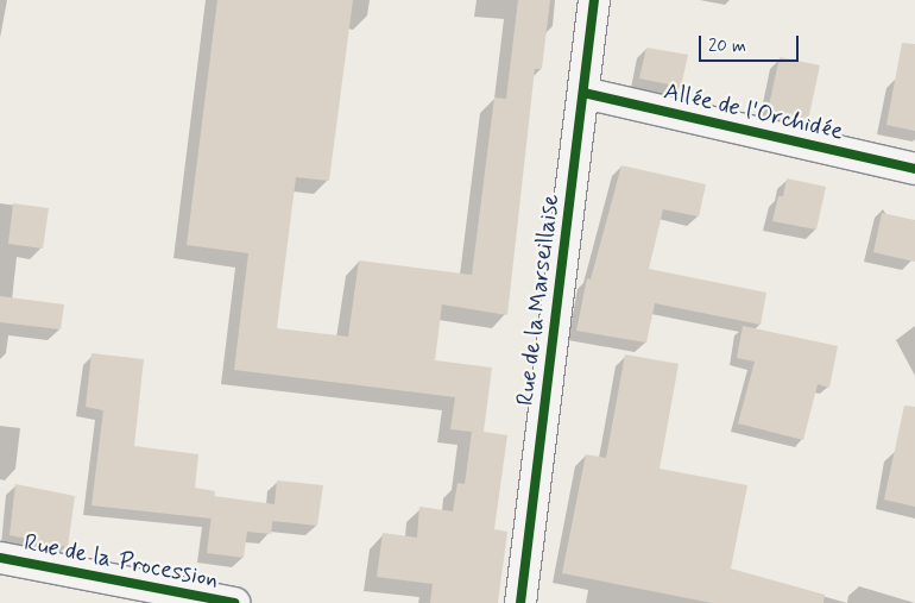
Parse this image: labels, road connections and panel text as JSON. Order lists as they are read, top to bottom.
{
  "streets": {
    "street": ["Allée de l'Orchidée", "Rue de la Marseillaise", "Rue de la Procession"]
  },
  "crossings": [
    ["Allée de l'Orchidée", "Rue de la Marseillaise"]
  ],
  "scale_bar": "20 m"
}
